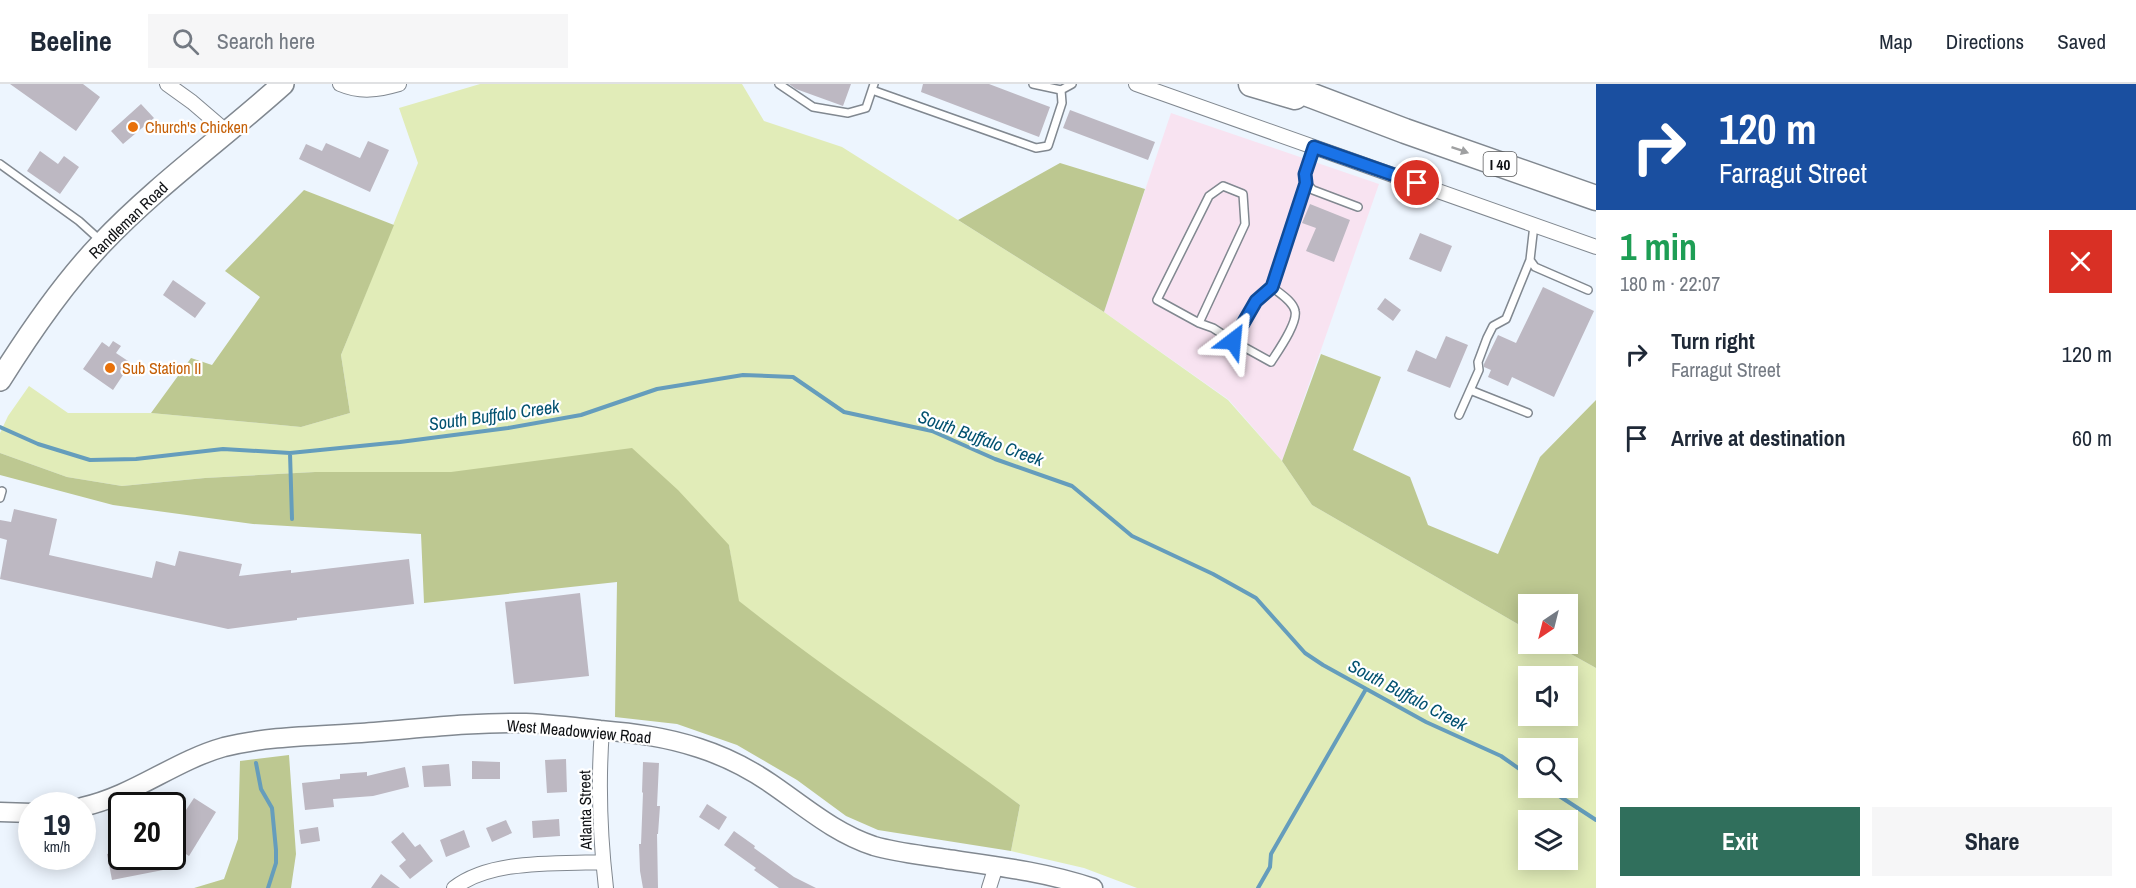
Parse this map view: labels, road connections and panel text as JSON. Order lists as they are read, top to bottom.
{
  "streets": {
    "highway": ["I 40"],
    "main road": ["Randleman Road"],
    "street": ["West Meadowview Road", "Atlanta Street"]
  },
  "crossings": [
    ["West Meadowview Road", "Atlanta Street"]
  ],
  "water": ["South Buffalo Creek"],
  "places": ["Church's Chicken", "Sub Station II"],
  "north": "bottom left",
  "page": {
    "header": "Beeline",
    "search": "Search here",
    "nav": ["Map", "Directions", "Saved"],
    "turn": ["120 m", "Farragut Street"],
    "heading": ["1 min", "180 m · 22:07"],
    "list": [
      {
        "name": "Turn right",
        "note": "Farragut Street",
        "value": "120 m"
      },
      {
        "name": "Arrive at destination",
        "value": "60 m"
      }
    ],
    "speed": "19 km/h",
    "limit": "20",
    "buttons": ["Exit", "Share"]
  }
}
